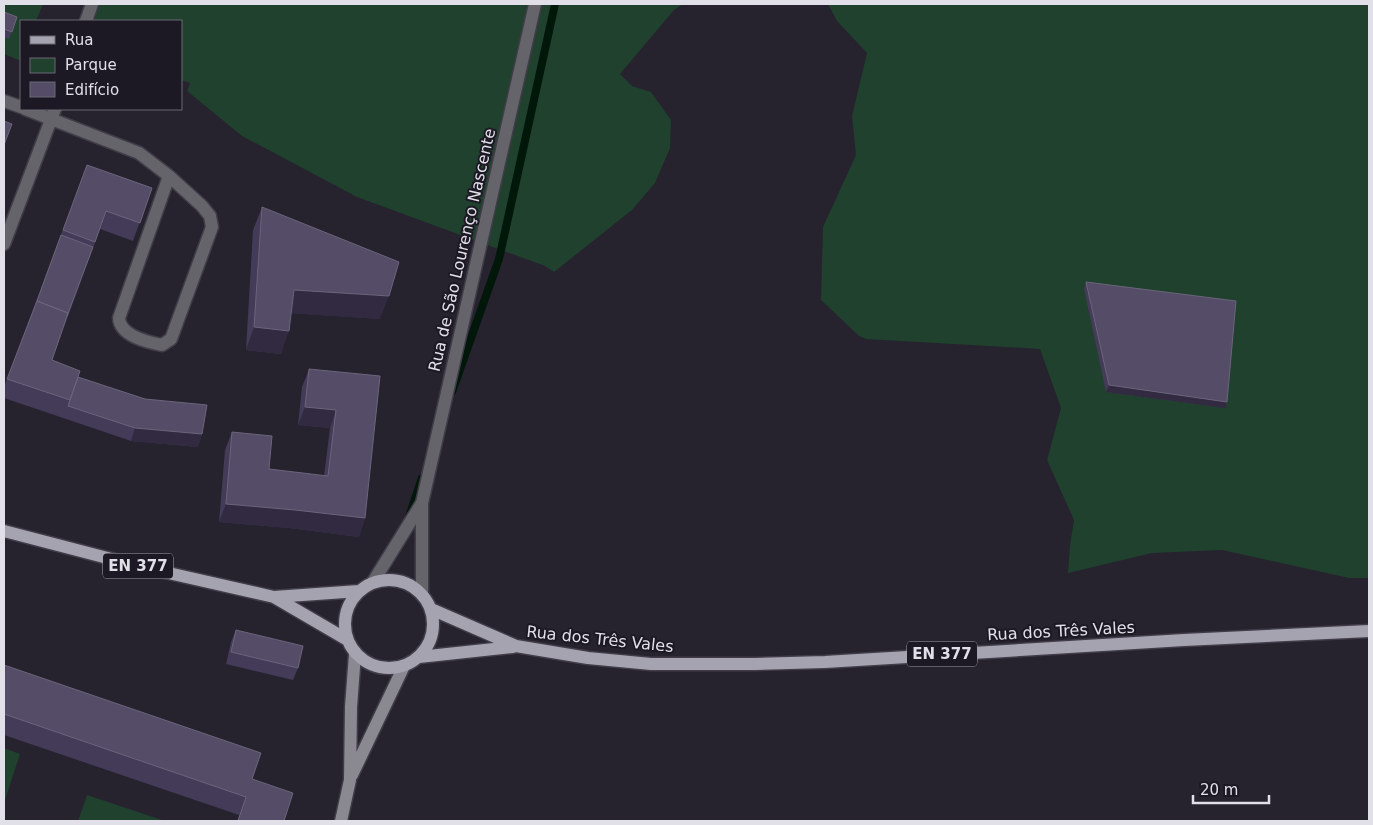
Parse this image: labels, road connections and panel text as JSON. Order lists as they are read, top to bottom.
{
  "streets": {
    "main road": ["EN 377", "Rua dos Três Vales"],
    "street": ["Rua de São Lourenço Nascente"]
  },
  "crossings": [
    ["Rua de São Lourenço Nascente", "Rua dos Três Vales"]
  ],
  "legend": ["Rua", "Parque", "Edifício"],
  "scale_bar": "20 m"
}
